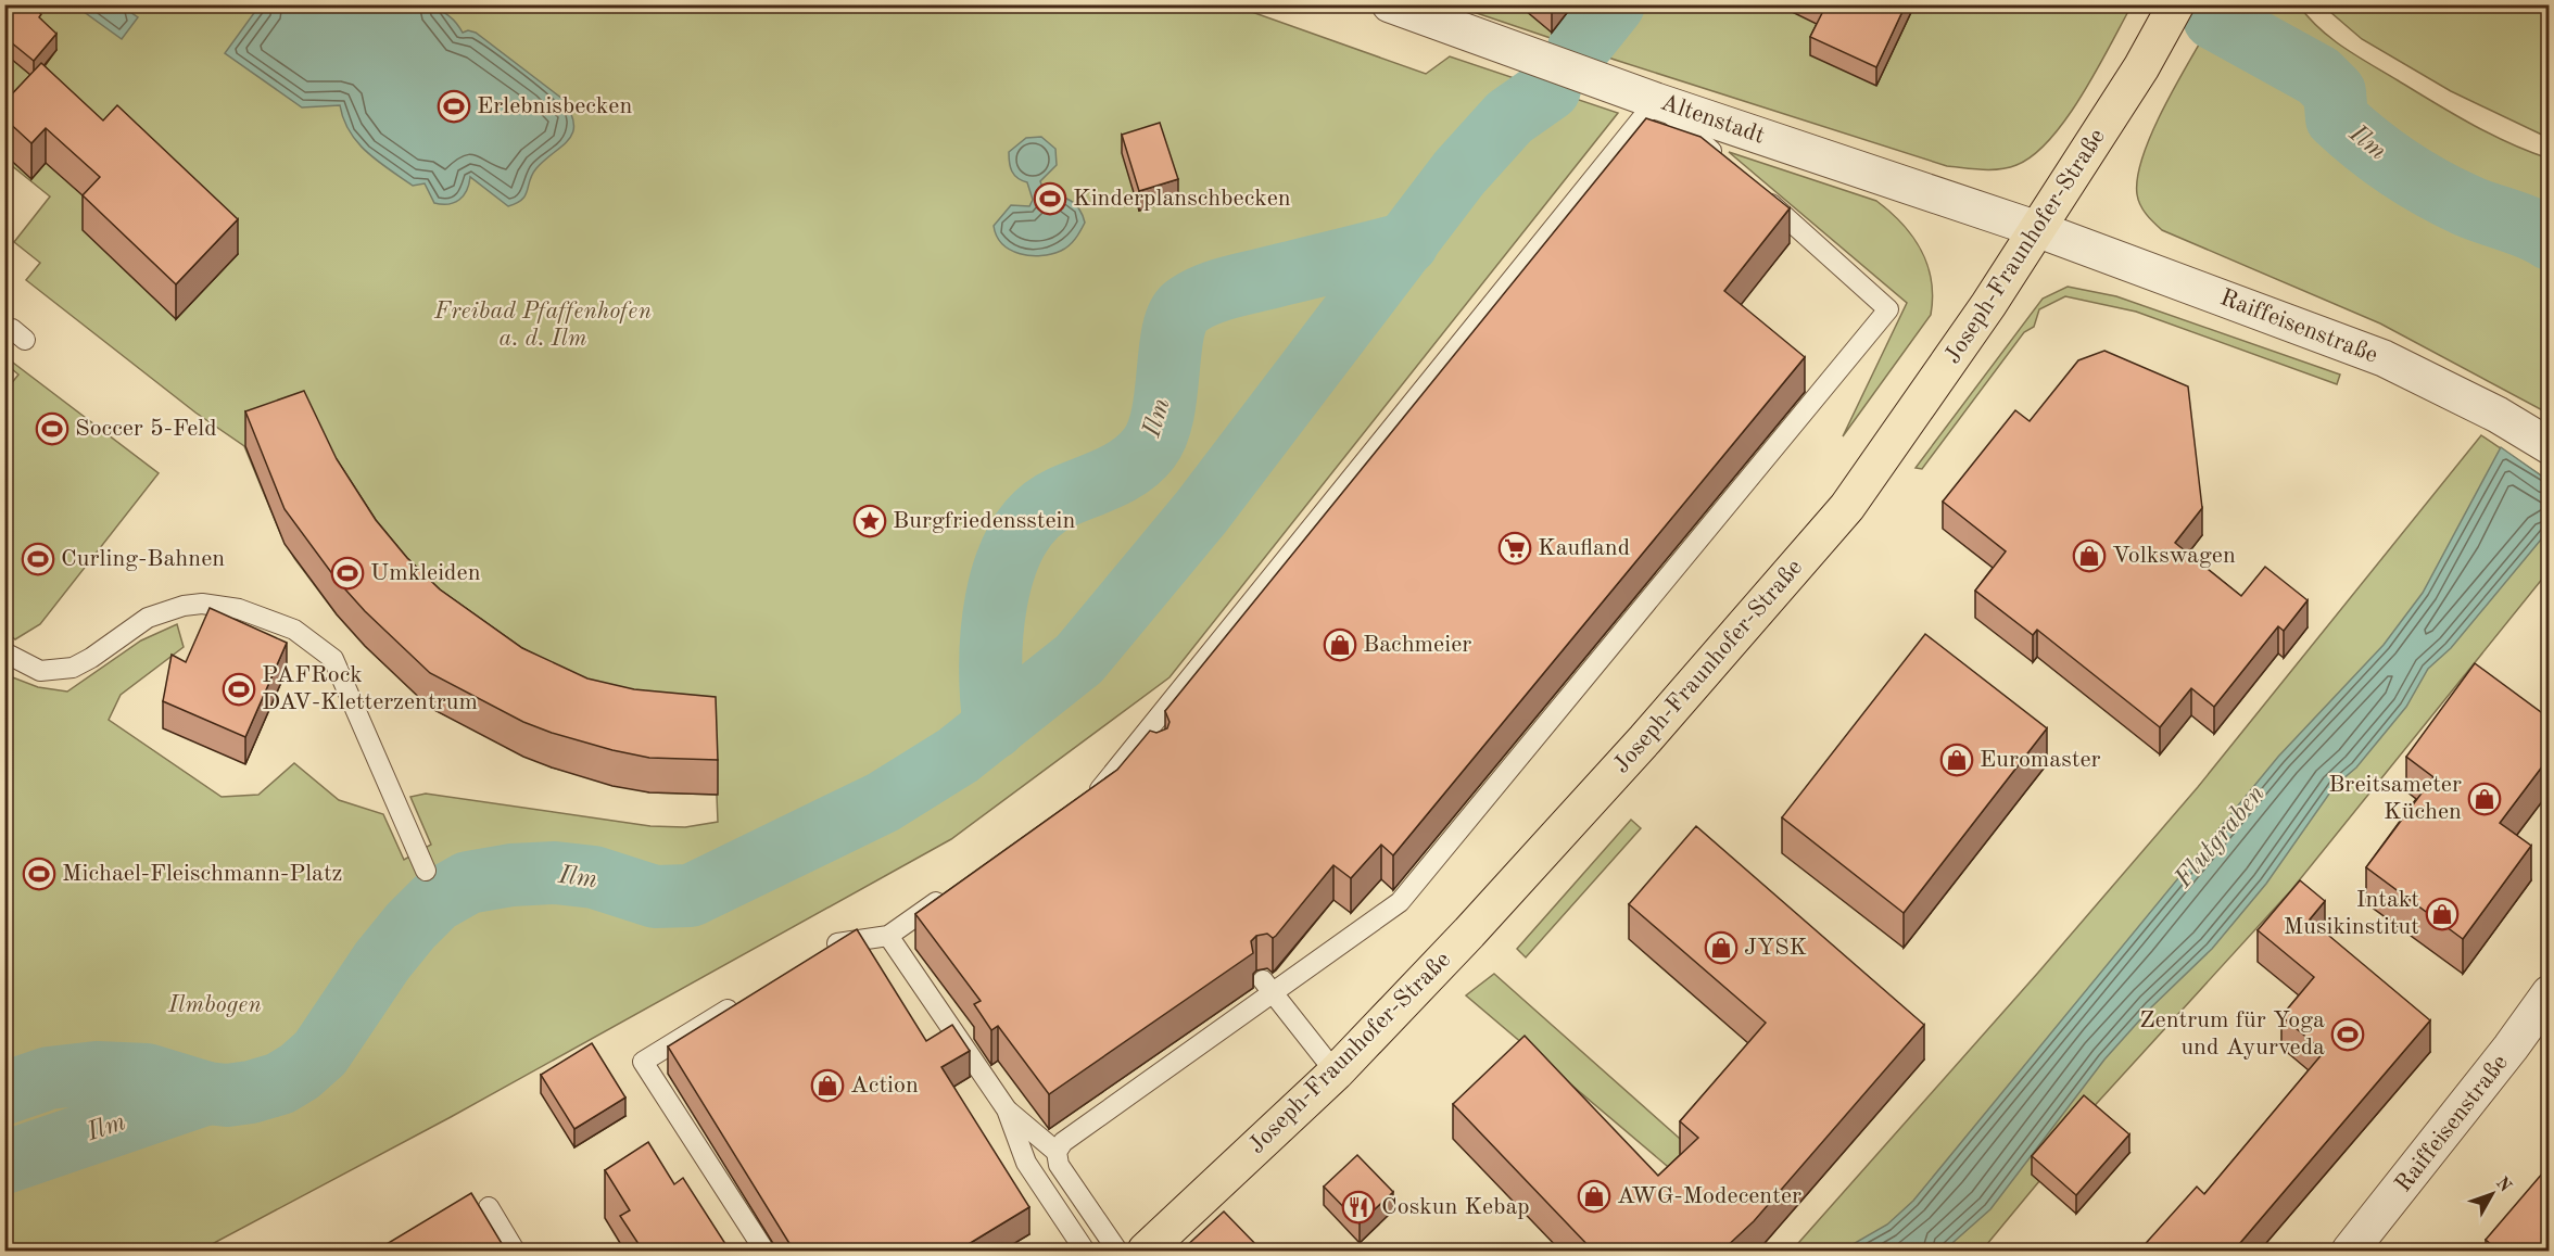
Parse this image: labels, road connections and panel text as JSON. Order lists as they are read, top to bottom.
{
  "streets": {
    "main road": ["Joseph-Fraunhofer-Straße"],
    "street": ["Altenstadt", "Raiffeisenstraße"]
  },
  "crossings": [
    ["Altenstadt", "Joseph-Fraunhofer-Straße"],
    ["Altenstadt", "Raiffeisenstraße"],
    ["Joseph-Fraunhofer-Straße", "Raiffeisenstraße"]
  ],
  "water": ["Ilm", "Flutgraben"],
  "parks": ["Freibad Pfaffenhofen a. d. Ilm", "Ilmbogen"],
  "places": {
    "sports": [
      "Erlebnisbecken",
      "Kinderplanschbecken",
      "Soccer 5-Feld",
      "Curling-Bahnen",
      "Umkleiden",
      "PAFRock DAV-Kletterzentrum",
      "Michael-Fleischmann-Platz",
      "Zentrum für Yoga und Ayurveda"
    ],
    "place": ["Burgfriedensstein"],
    "supermarket": ["Kaufland"],
    "shop": [
      "Volkswagen",
      "Bachmeier",
      "Euromaster",
      "Breitsameter Küchen",
      "Intakt Musikinstitut",
      "JYSK",
      "Action",
      "AWG-Modecenter"
    ],
    "restaurant": ["Coskun Kebap"]
  },
  "north": "top right"
}
